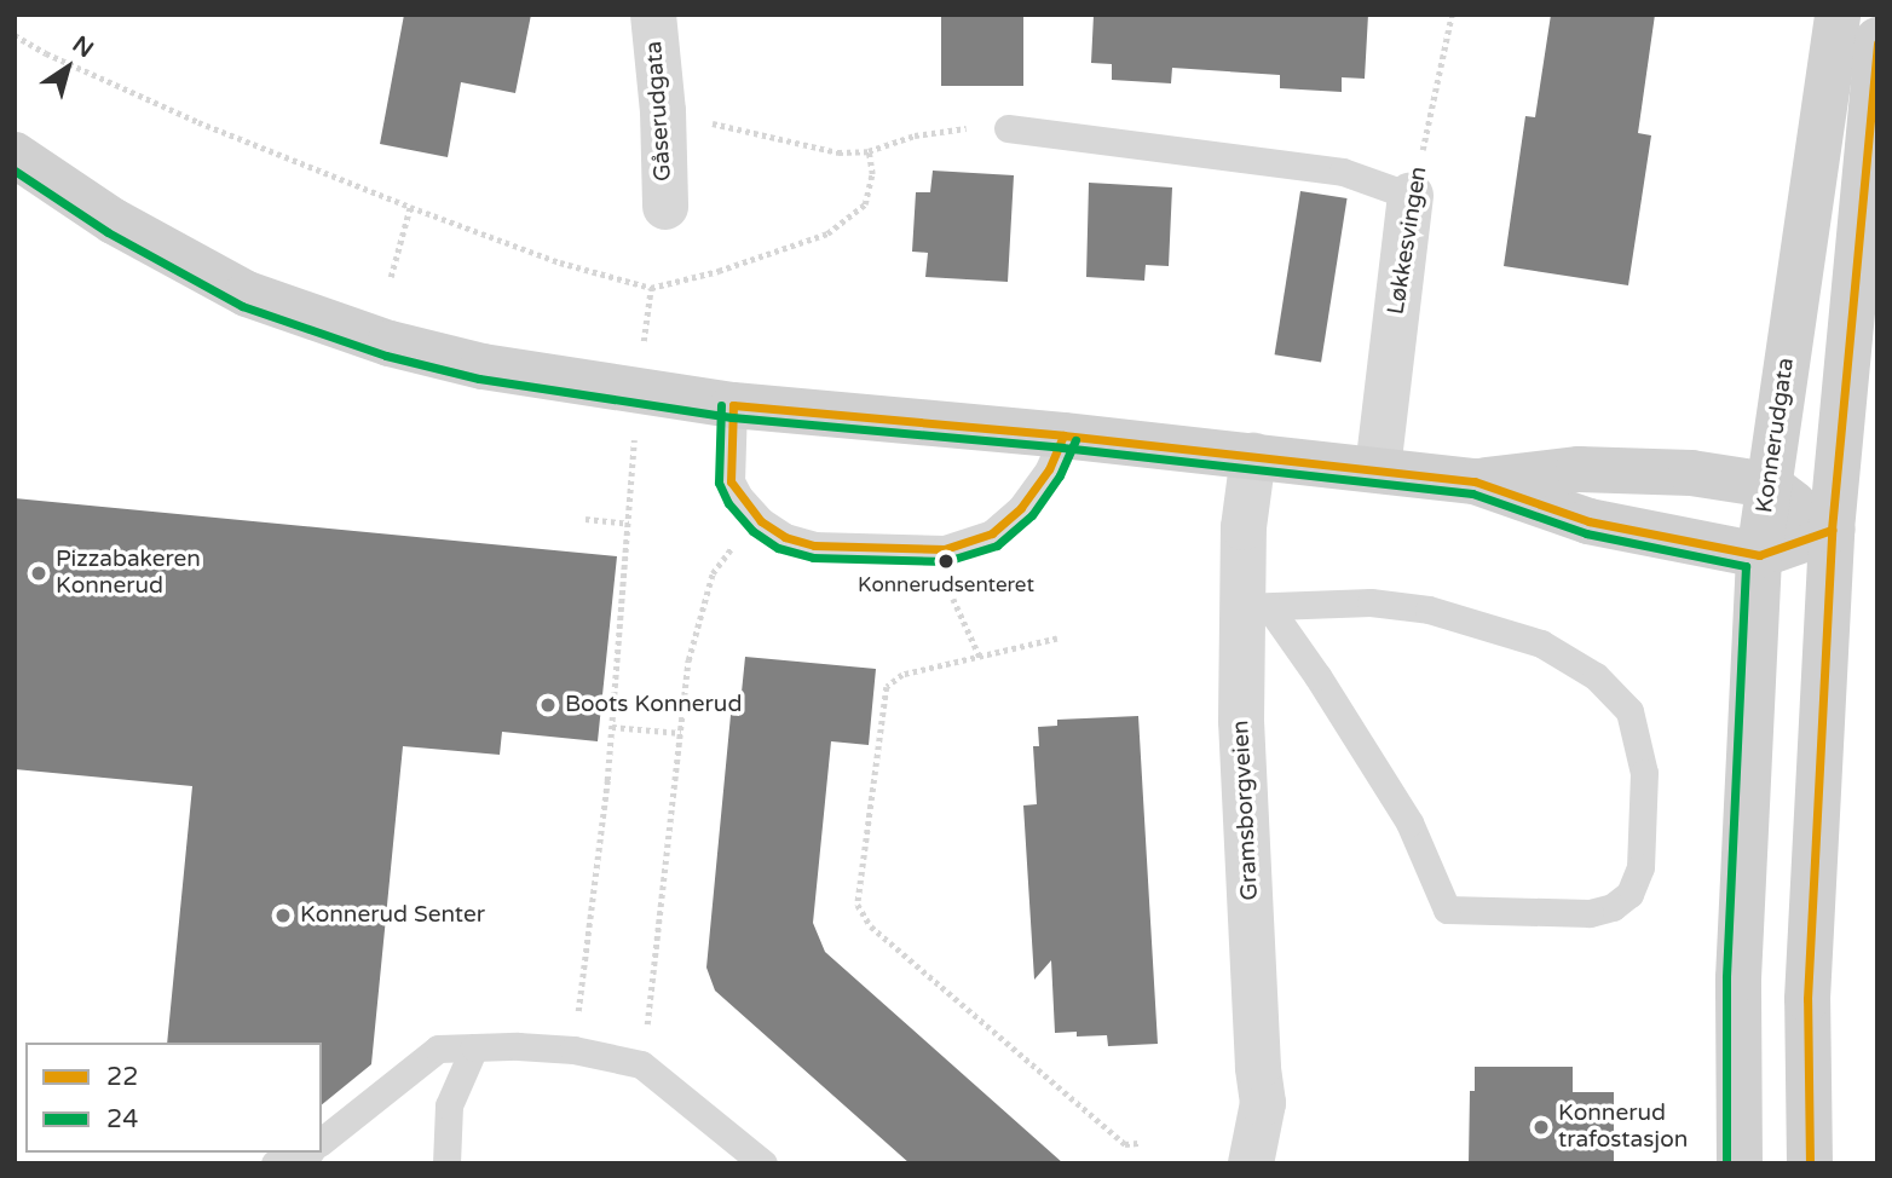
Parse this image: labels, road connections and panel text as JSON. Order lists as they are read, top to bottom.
{
  "streets": {
    "main road": ["Konnerudgata"],
    "street": ["Gåserudgata", "Løkkesvingen", "Gramsborgveien"]
  },
  "places": [
    "Konnerudsenteret",
    "Pizzabakeren Konnerud",
    "Boots Konnerud",
    "Konnerud Senter",
    "Konnerud trafostasjon"
  ],
  "lines": ["transit line 22", "transit line 24"],
  "legend": ["22", "24"],
  "north": "top right"
}
